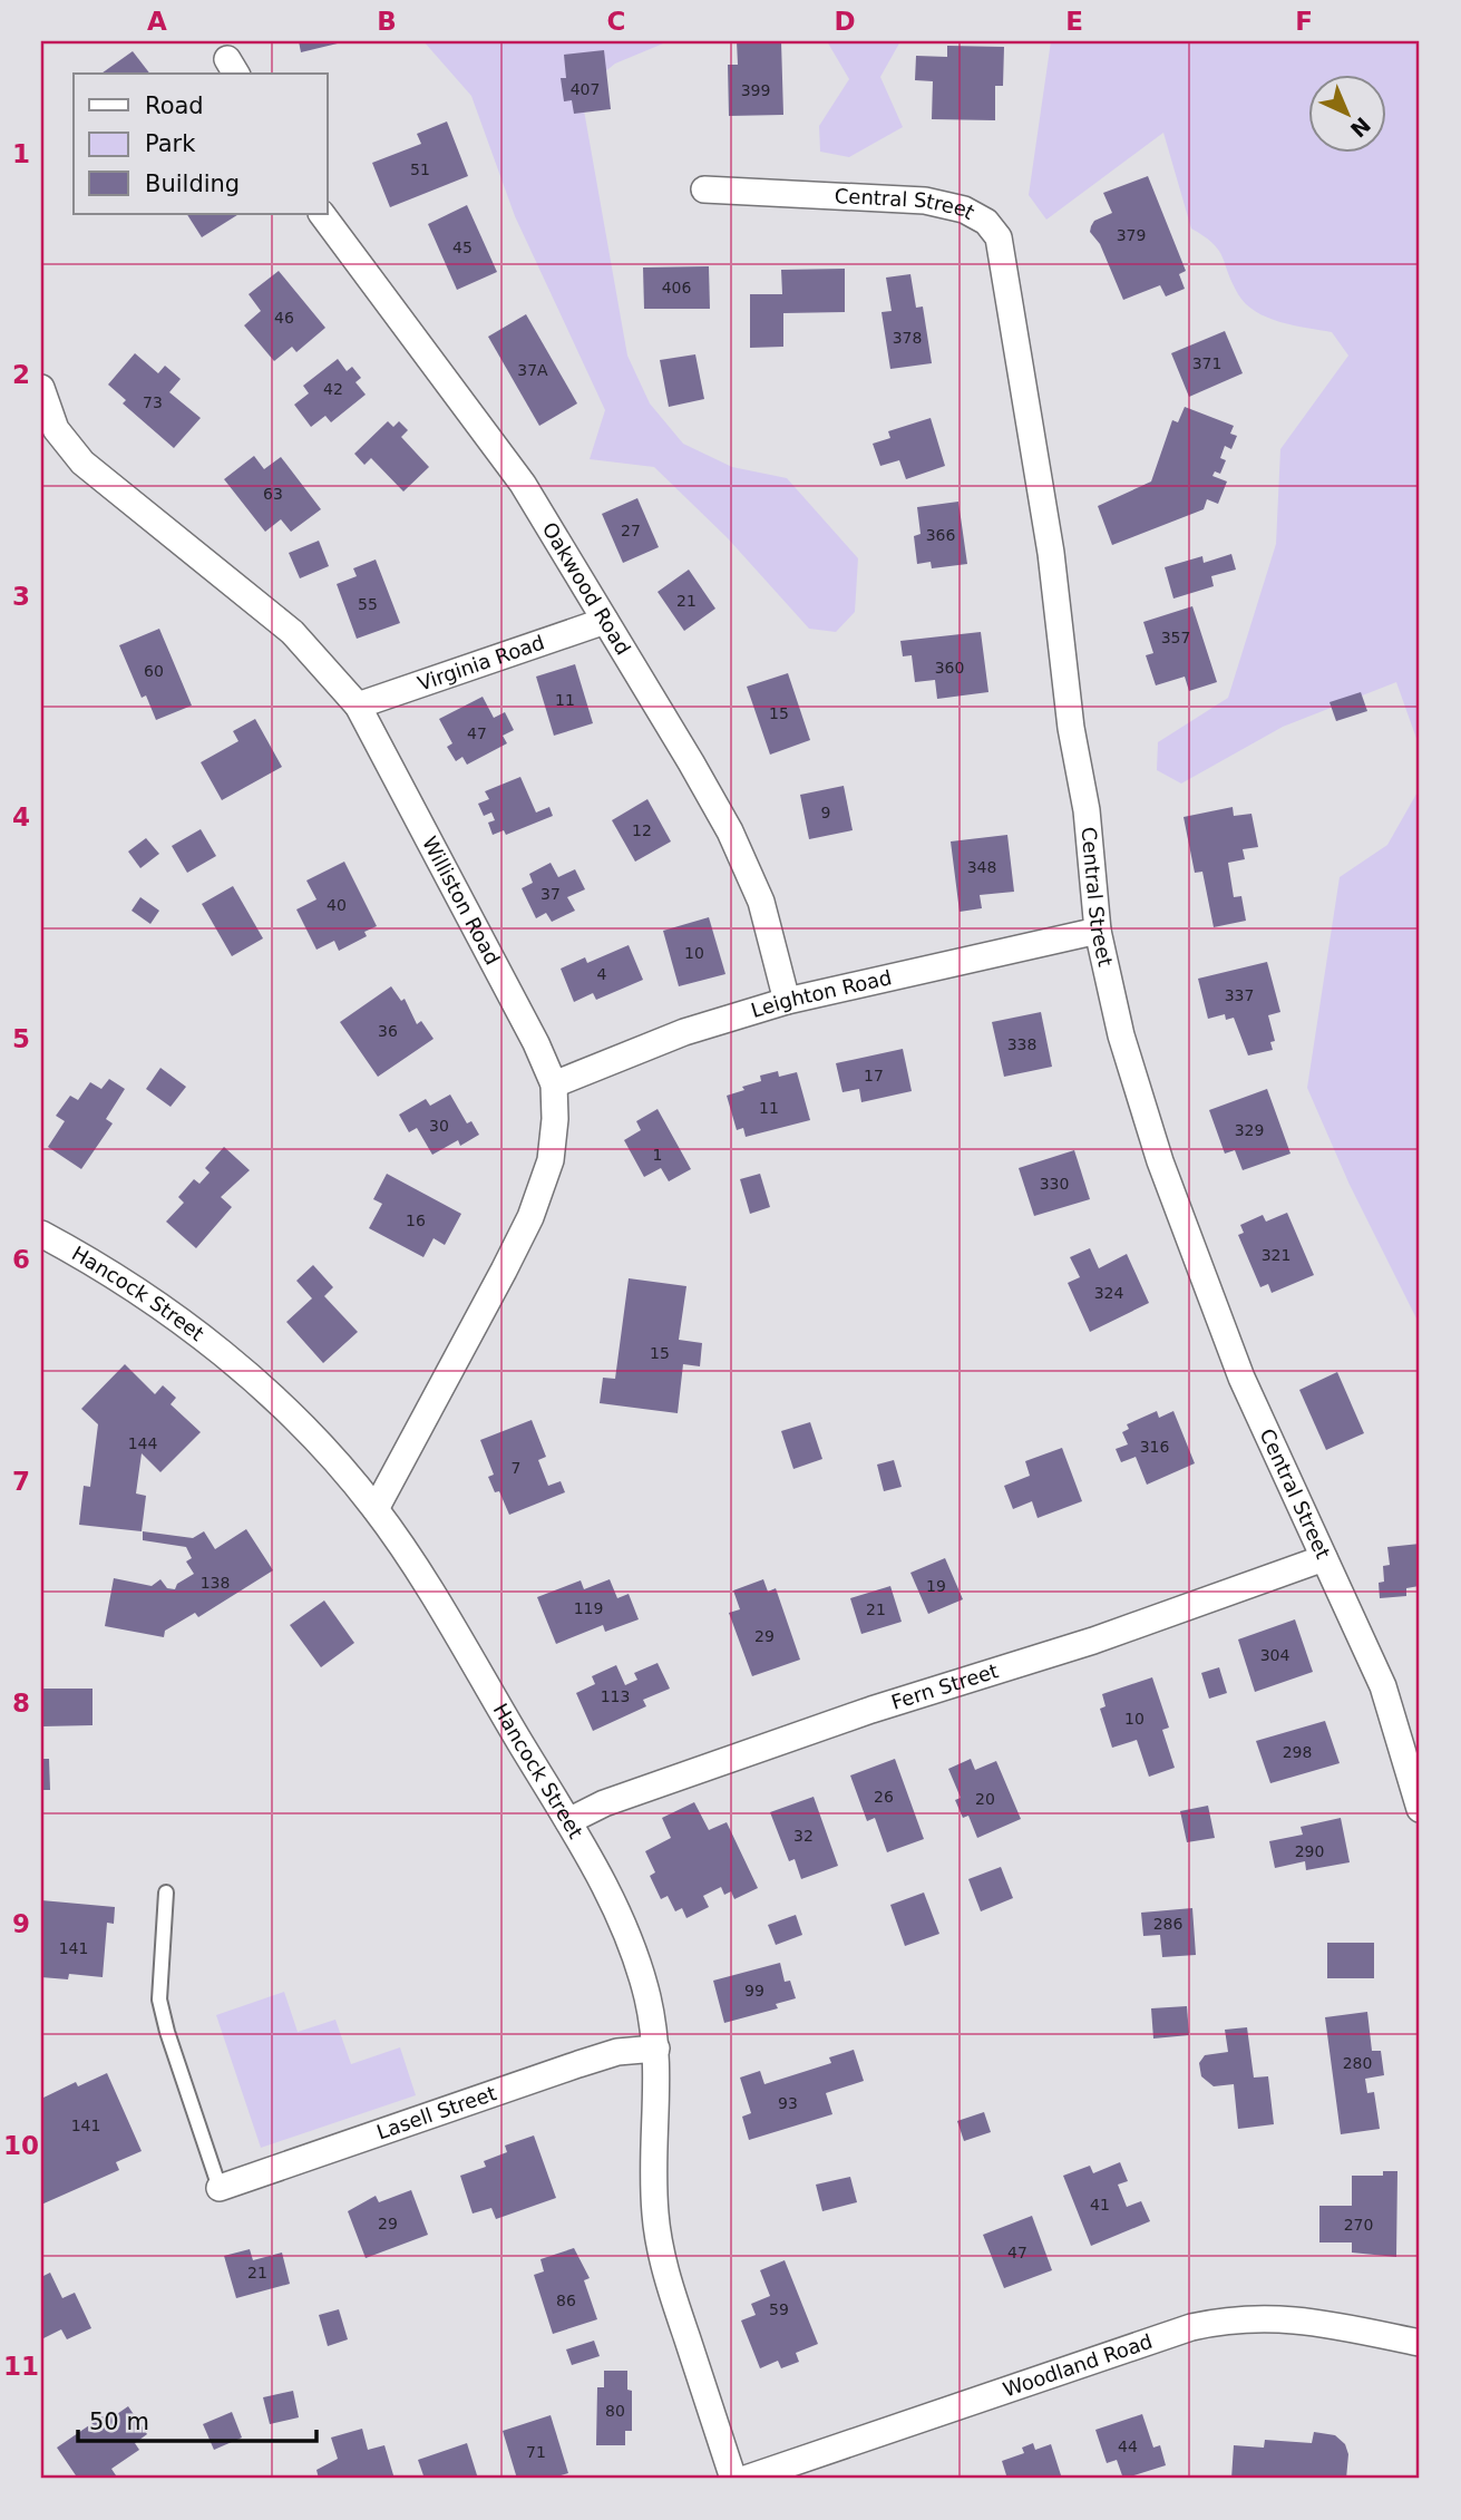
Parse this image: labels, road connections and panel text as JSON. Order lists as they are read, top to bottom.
{
  "streets": {
    "street": [
      "Central Street",
      "Oakwood Road",
      "Virginia Road",
      "Williston Road",
      "Leighton Road",
      "Hancock Street",
      "Fern Street",
      "Lasell Street",
      "Woodland Road"
    ]
  },
  "crossings": [
    ["Central Street", "Leighton Road"],
    ["Central Street", "Fern Street"],
    ["Oakwood Road", "Virginia Road"],
    ["Oakwood Road", "Leighton Road"],
    ["Virginia Road", "Williston Road"],
    ["Williston Road", "Leighton Road"],
    ["Williston Road", "Hancock Street"],
    ["Hancock Street", "Fern Street"],
    ["Hancock Street", "Lasell Street"]
  ],
  "house_numbers": [
    "407",
    "399",
    "51",
    "379",
    "45",
    "406",
    "46",
    "378",
    "371",
    "37A",
    "42",
    "73",
    "63",
    "27",
    "366",
    "21",
    "55",
    "357",
    "360",
    "60",
    "11",
    "15",
    "47",
    "9",
    "12",
    "348",
    "37",
    "40",
    "10",
    "4",
    "337",
    "36",
    "338",
    "17",
    "11",
    "30",
    "329",
    "1",
    "330",
    "16",
    "321",
    "324",
    "15",
    "144",
    "316",
    "7",
    "138",
    "19",
    "119",
    "21",
    "29",
    "304",
    "113",
    "10",
    "298",
    "26",
    "20",
    "32",
    "290",
    "286",
    "141",
    "99",
    "280",
    "93",
    "141",
    "41",
    "29",
    "270",
    "47",
    "21",
    "86",
    "59",
    "80",
    "44",
    "71"
  ],
  "legend": ["Road", "Park", "Building"],
  "scale_bar": "50 m",
  "north": "bottom right",
  "grid": {
    "columns": [
      "A",
      "B",
      "C",
      "D",
      "E",
      "F"
    ],
    "rows": [
      "1",
      "2",
      "3",
      "4",
      "5",
      "6",
      "7",
      "8",
      "9",
      "10",
      "11"
    ]
  }
}
